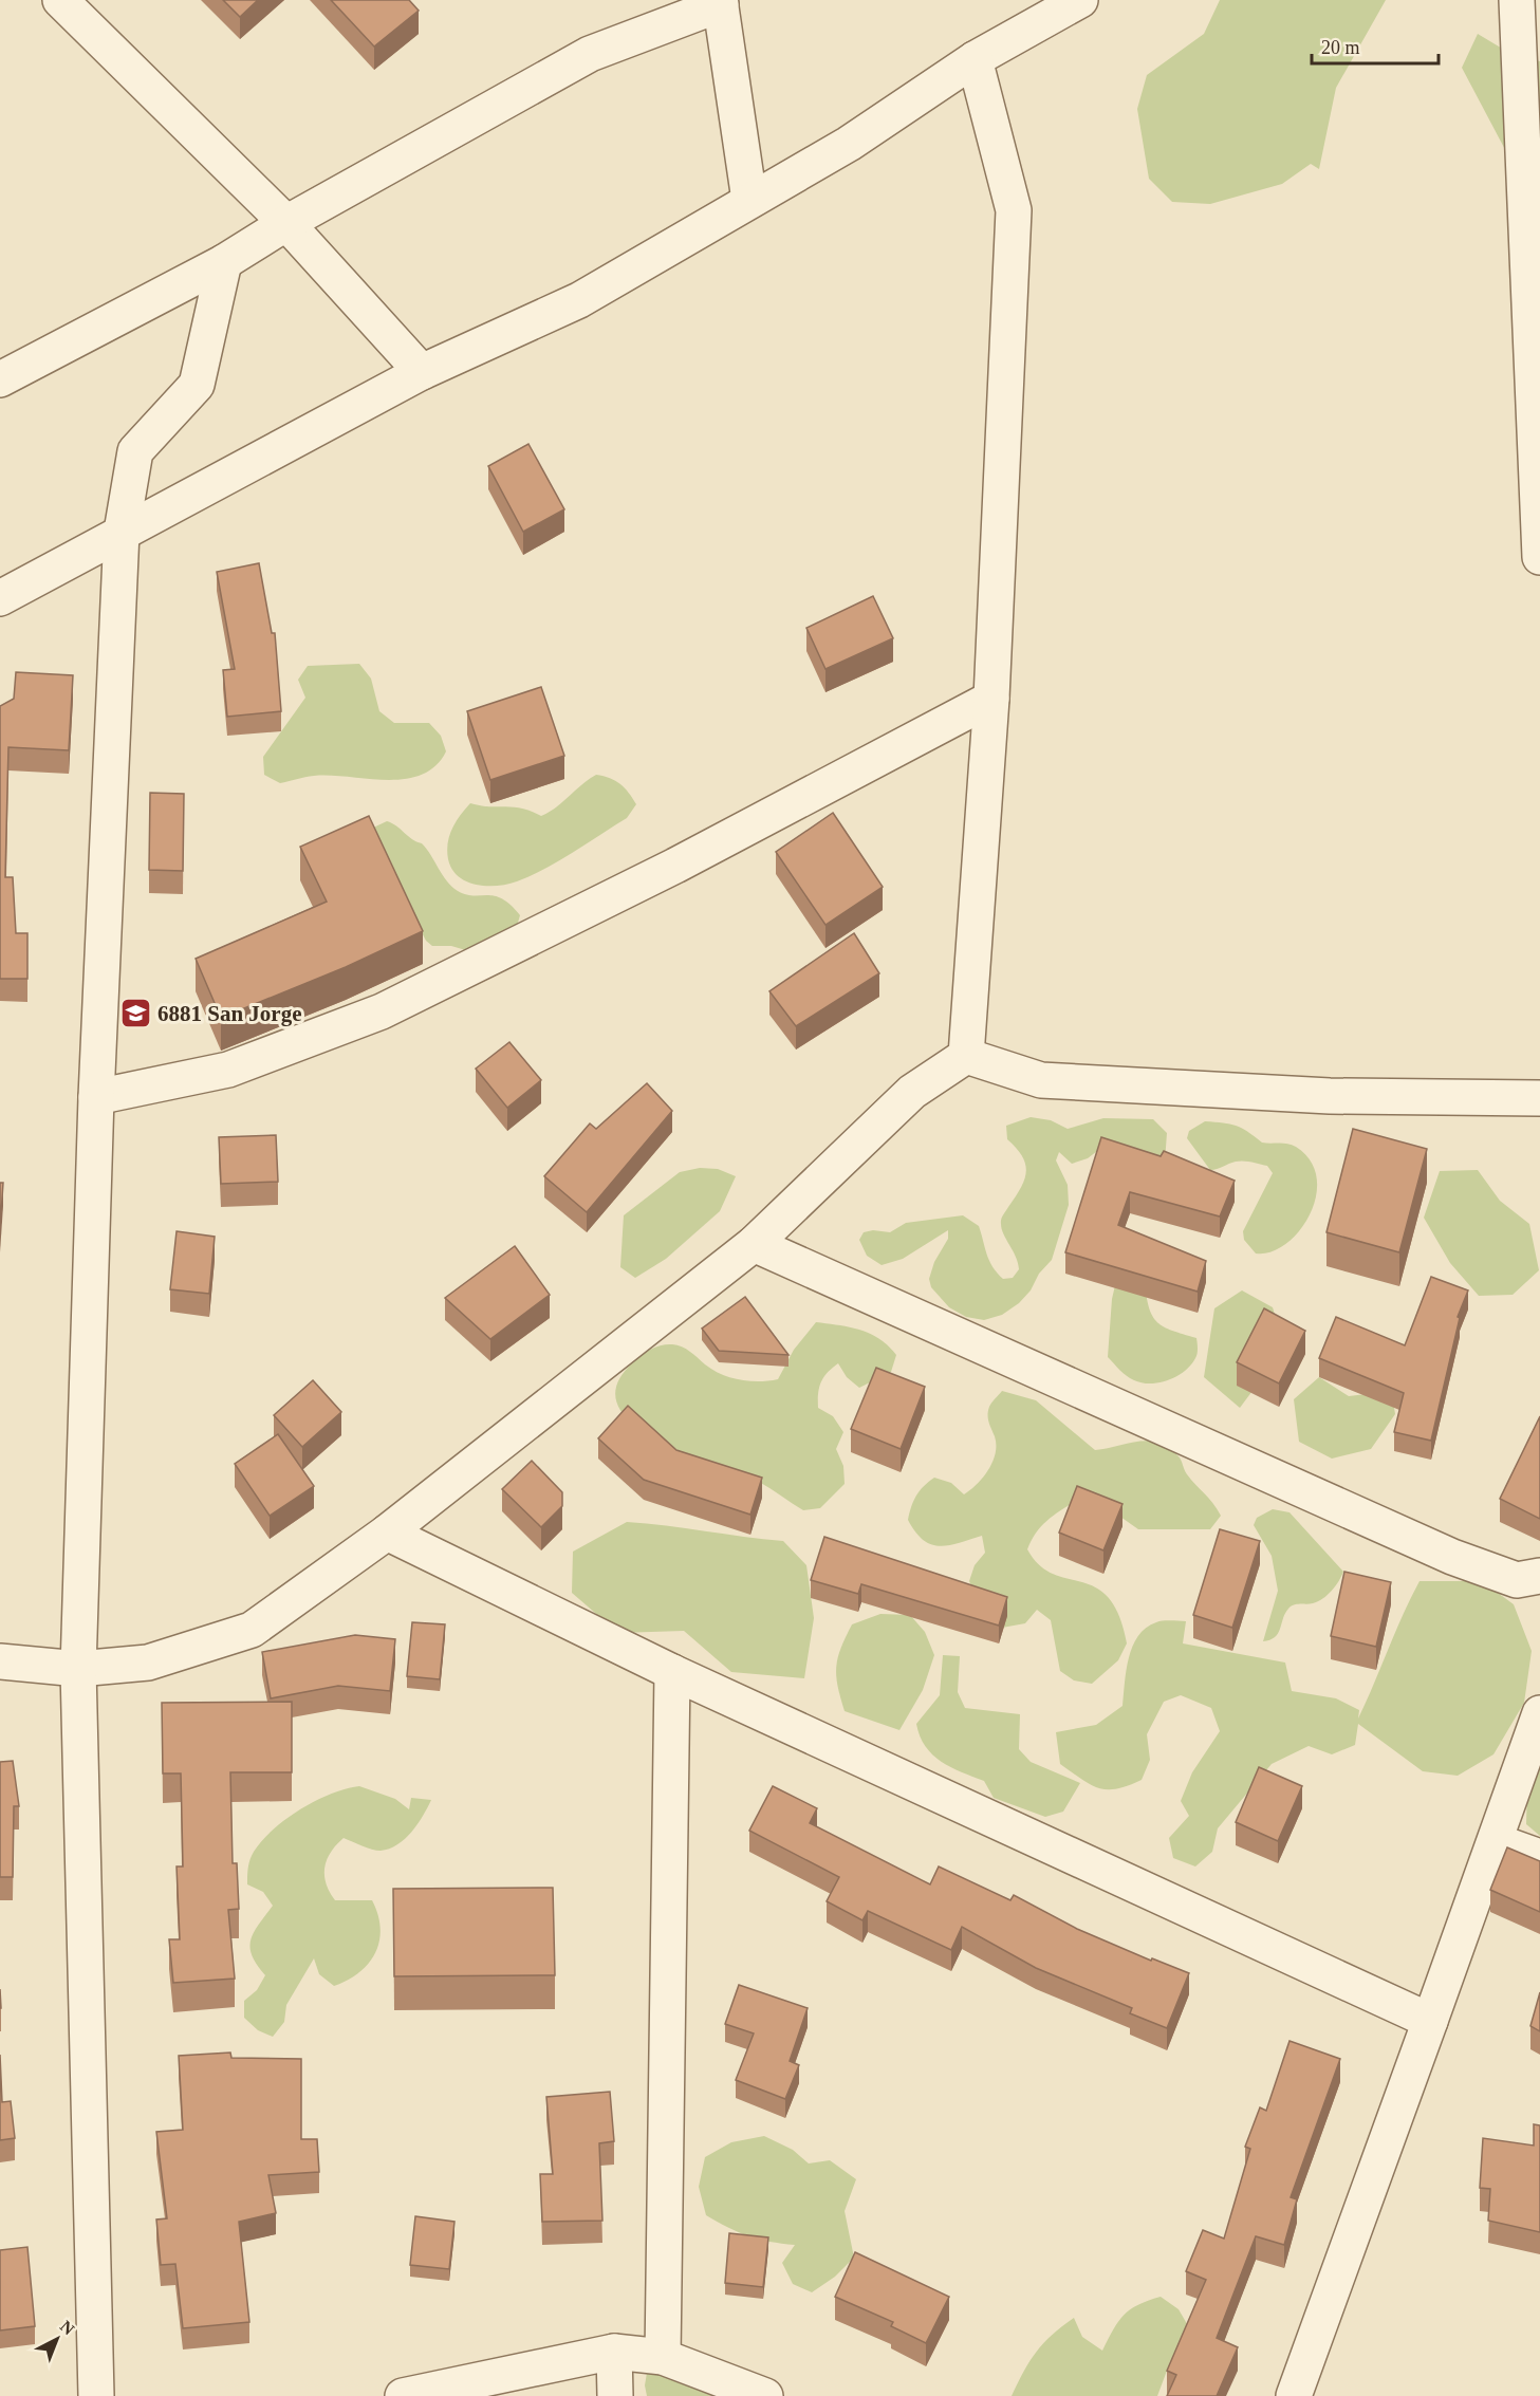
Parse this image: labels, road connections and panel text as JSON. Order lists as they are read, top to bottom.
{
  "places": {
    "school or university": ["6881 San Jorge"]
  },
  "scale_bar": "20 m",
  "north": "top right"
}
